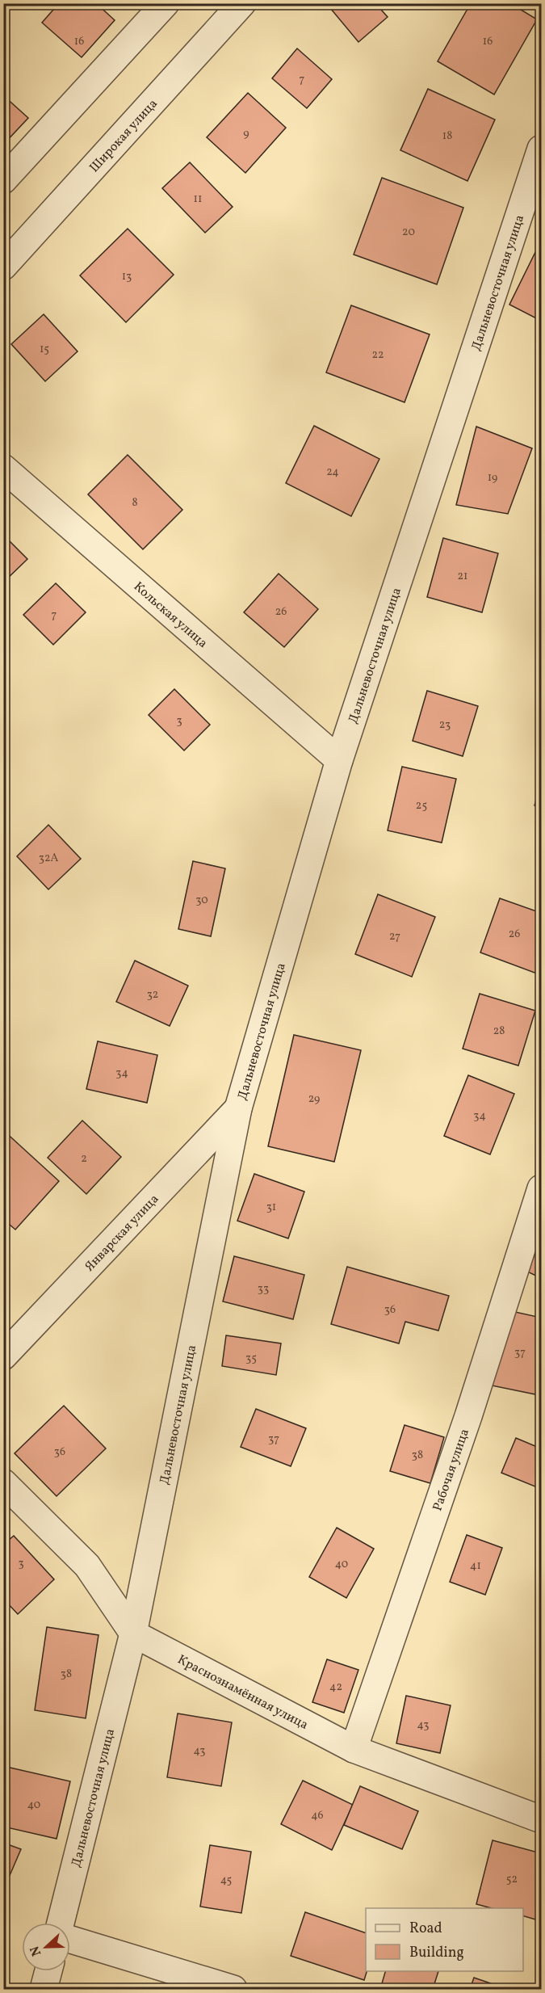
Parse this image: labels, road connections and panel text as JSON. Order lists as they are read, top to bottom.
{
  "streets": {
    "street": [
      "Широкая улица",
      "Дальневосточная улица",
      "Кольская улица",
      "Январская улица",
      "Рабочая улица",
      "Краснознамённая улица"
    ]
  },
  "crossings": [
    ["Дальневосточная улица", "Кольская улица"],
    ["Дальневосточная улица", "Январская улица"],
    ["Дальневосточная улица", "Краснознамённая улица"],
    ["Рабочая улица", "Краснознамённая улица"]
  ],
  "house_numbers": [
    "16",
    "16",
    "7",
    "9",
    "18",
    "11",
    "20",
    "13",
    "15",
    "22",
    "24",
    "19",
    "8",
    "21",
    "26",
    "7",
    "3",
    "23",
    "25",
    "32А",
    "30",
    "26",
    "27",
    "32",
    "28",
    "34",
    "29",
    "34",
    "2",
    "31",
    "33",
    "36",
    "37",
    "35",
    "37",
    "36",
    "38",
    "3",
    "40",
    "41",
    "38",
    "42",
    "43",
    "43",
    "40",
    "46",
    "52",
    "45"
  ],
  "legend": ["Road", "Building"],
  "north": "left"
}
